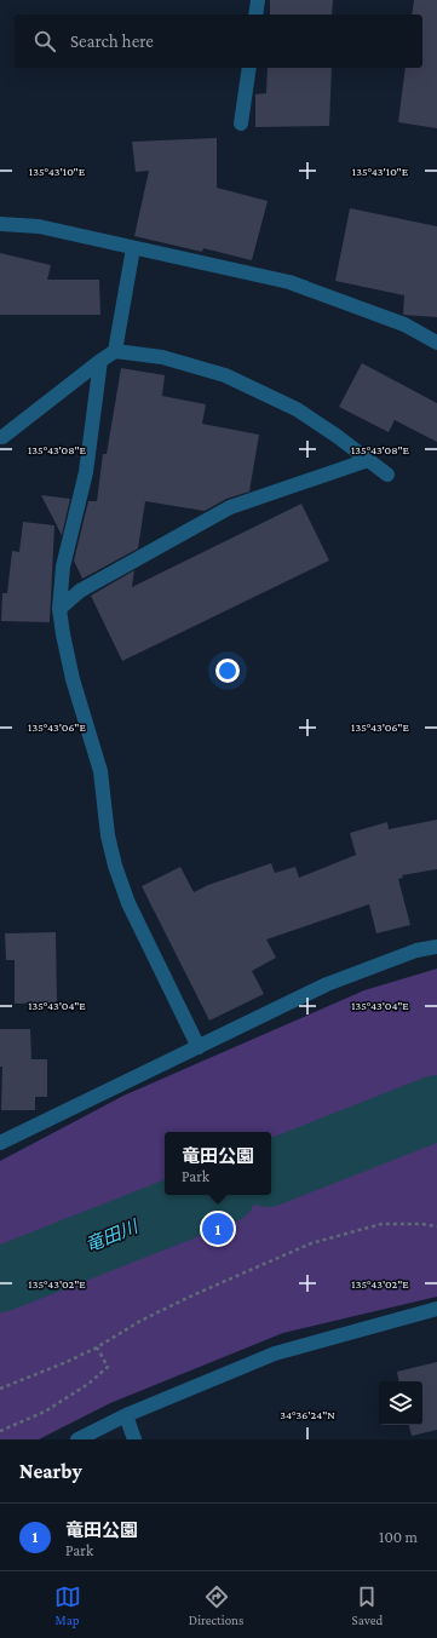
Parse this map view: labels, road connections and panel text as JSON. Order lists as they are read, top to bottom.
{
  "water": ["竜田川"],
  "page": {
    "search": "Search here",
    "popup": ["竜田公園", "Park"],
    "pins": "1",
    "heading": "Nearby",
    "list": [
      {
        "mark": "1",
        "name": "竜田公園",
        "note": "Park",
        "value": "100 m"
      }
    ],
    "nav": ["Map", "Directions", "Saved"]
  },
  "coordinates": [
    "135°43'10\"E",
    "135°43'08\"E",
    "135°43'06\"E",
    "135°43'04\"E",
    "135°43'02\"E",
    "34°36'24\"N"
  ]
}
